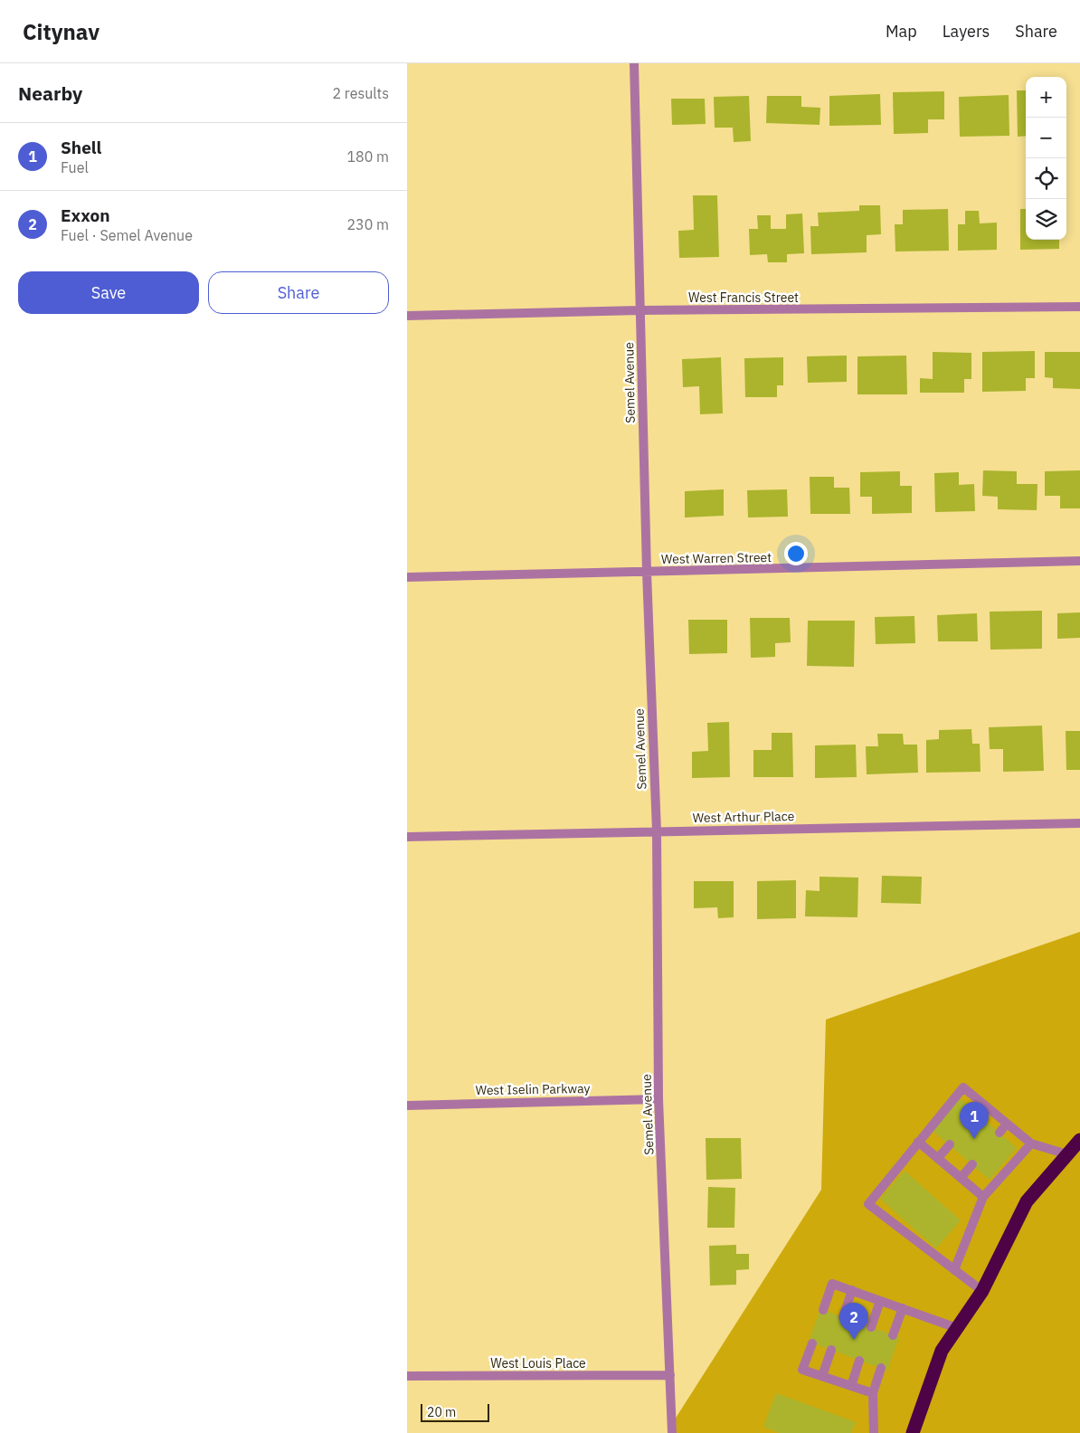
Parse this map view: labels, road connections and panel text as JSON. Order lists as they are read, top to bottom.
{
  "streets": {
    "street": [
      "West Francis Street",
      "Semel Avenue",
      "West Warren Street",
      "West Arthur Place",
      "West Iselin Parkway",
      "West Louis Place"
    ]
  },
  "crossings": [
    ["West Francis Street", "Semel Avenue"],
    ["Semel Avenue", "West Warren Street"],
    ["Semel Avenue", "West Arthur Place"],
    ["Semel Avenue", "West Iselin Parkway"],
    ["Semel Avenue", "West Louis Place"]
  ],
  "scale_bar": "20 m",
  "page": {
    "header": "Citynav",
    "nav": ["Map", "Layers", "Share"],
    "heading": ["Nearby", "2 results"],
    "map_buttons": ["+", "−"],
    "list": [
      {
        "mark": "1",
        "name": "Shell",
        "note": "Fuel",
        "value": "180 m"
      },
      {
        "mark": "2",
        "name": "Exxon",
        "note": "Fuel · Semel Avenue",
        "value": "230 m"
      }
    ],
    "buttons": ["Save", "Share"],
    "pins": ["1", "2"],
    "scale": "20 m"
  }
}
